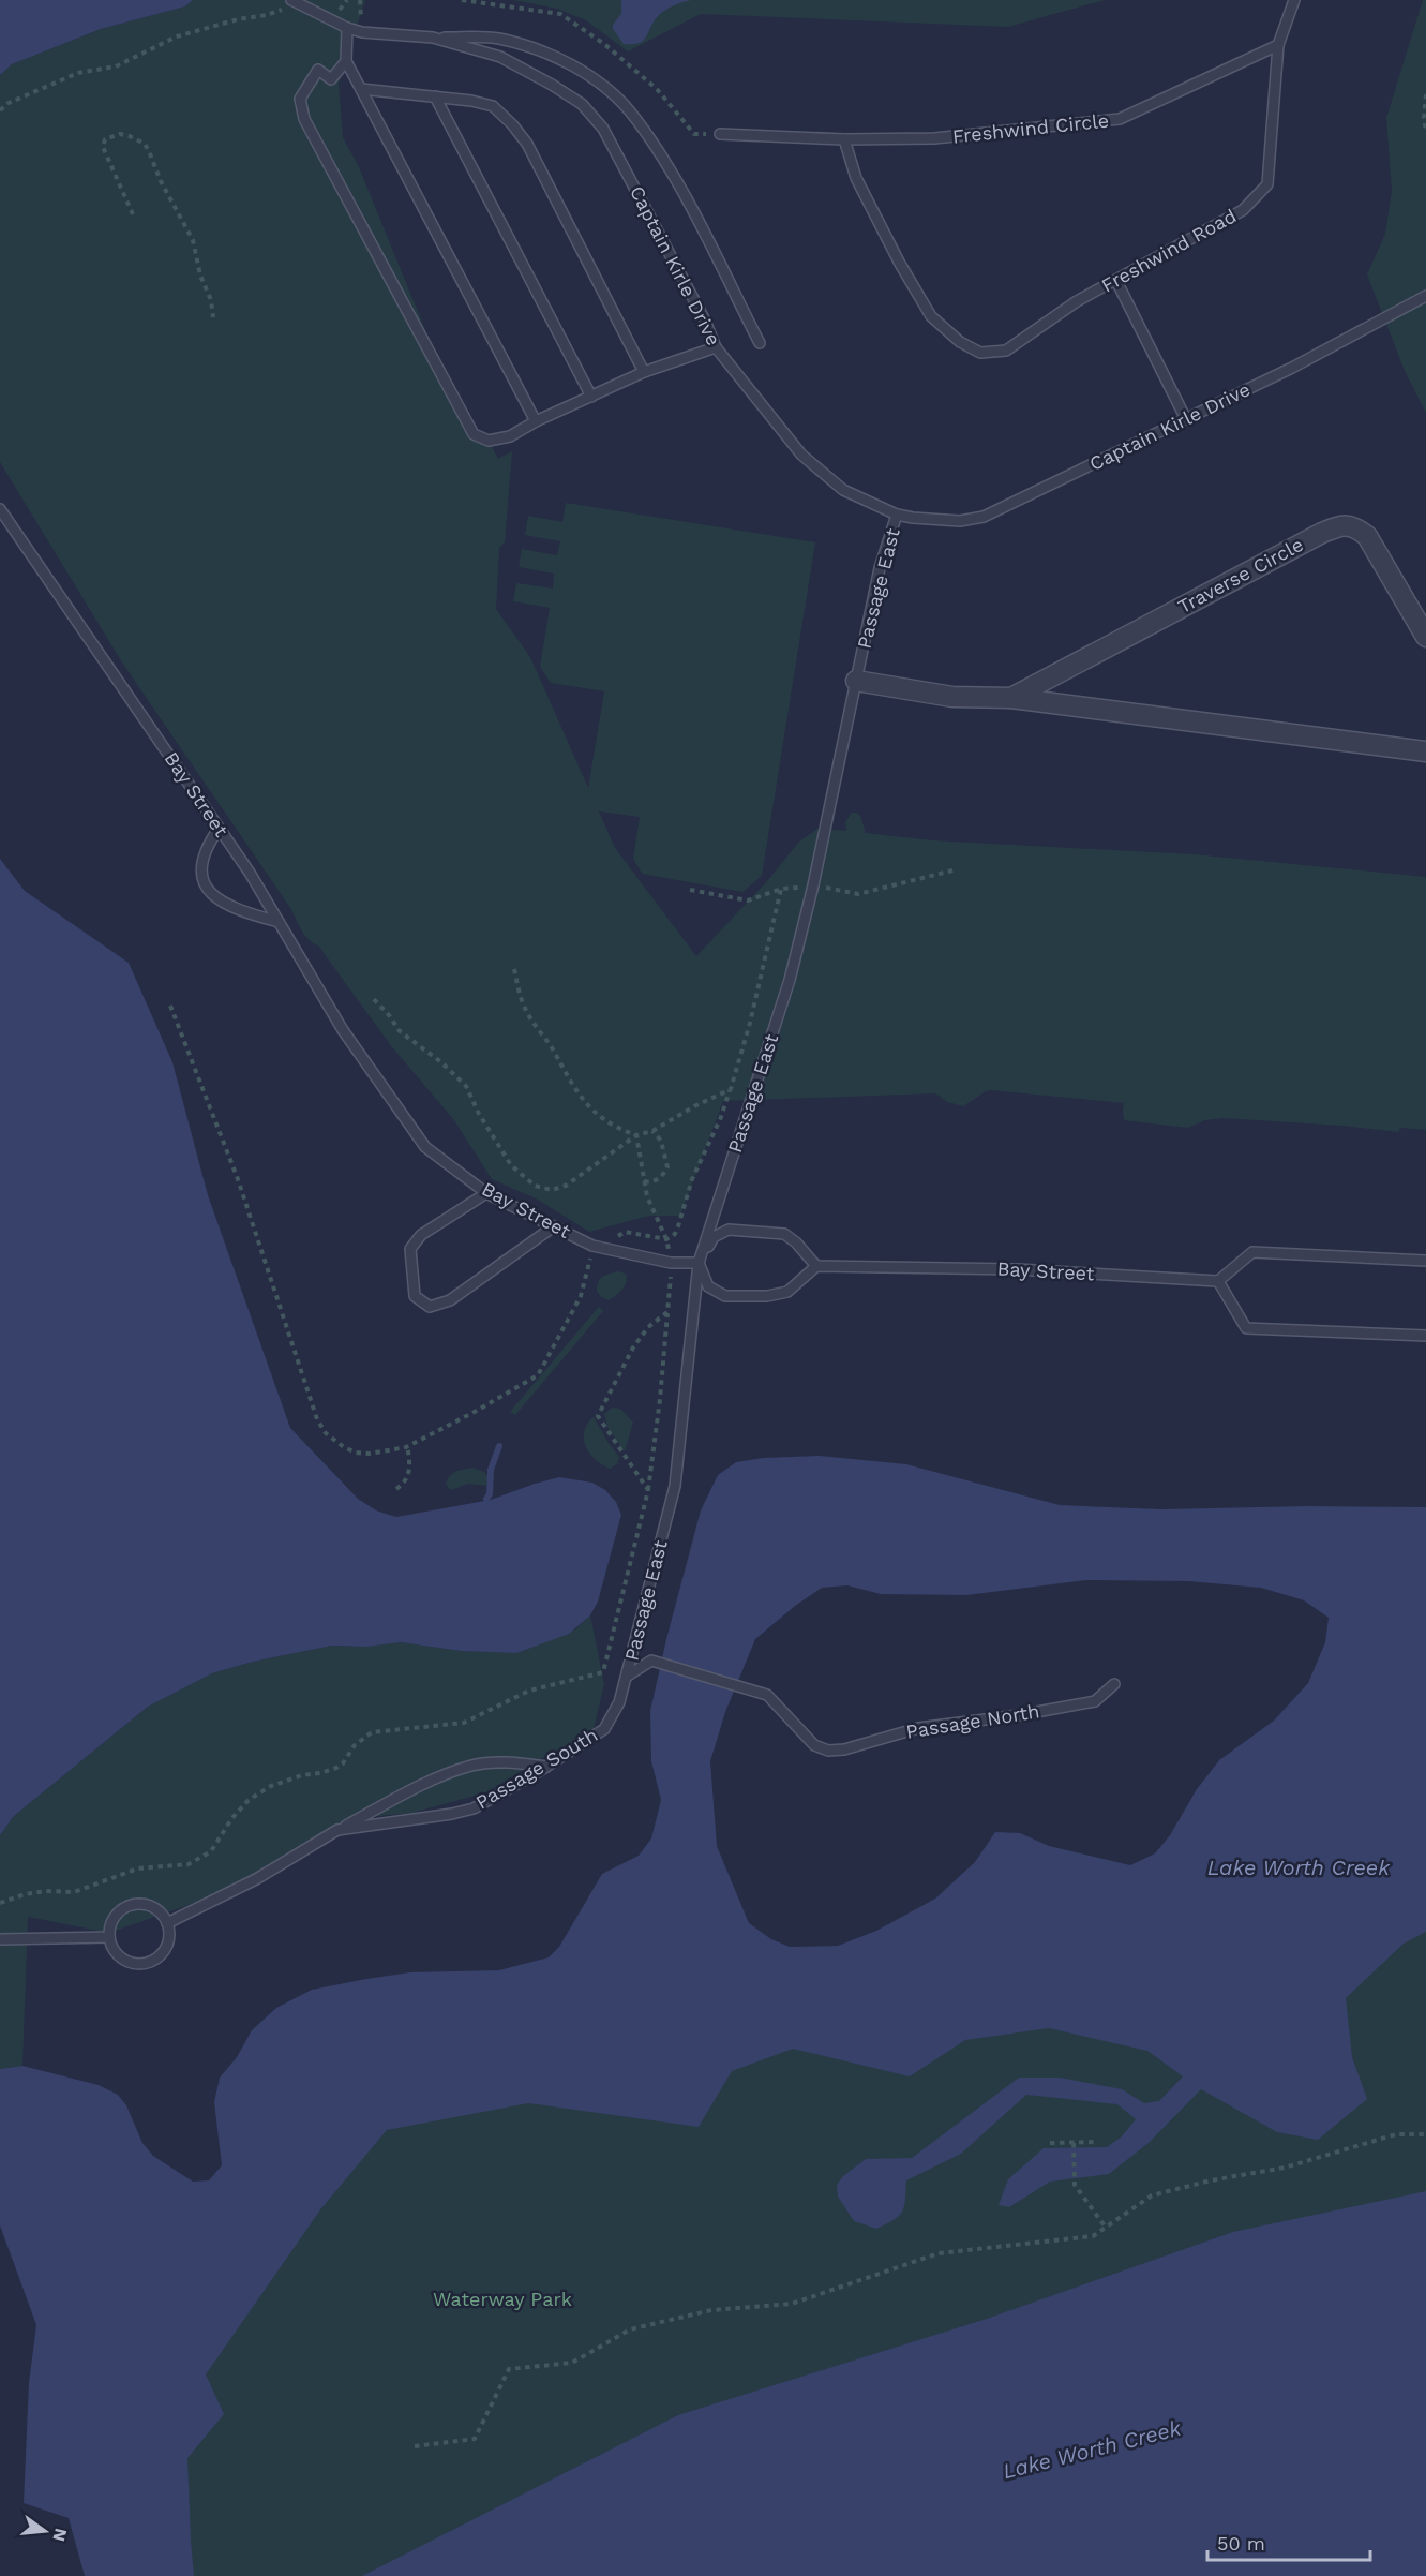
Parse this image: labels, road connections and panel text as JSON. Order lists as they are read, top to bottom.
{
  "streets": {
    "street": ["Traverse Circle"],
    "lane": [
      "Freshwind Circle",
      "Freshwind Road",
      "Captain Kirle Drive",
      "Passage East",
      "Bay Street",
      "Passage North",
      "Passage South"
    ]
  },
  "crossings": [
    ["Freshwind Circle", "Freshwind Road"],
    ["Captain Kirle Drive", "Passage East"],
    ["Traverse Circle", "Passage East"],
    ["Passage East", "Bay Street"],
    ["Passage East", "Passage North"],
    ["Passage East", "Passage South"],
    ["Passage North", "Passage South"]
  ],
  "water": ["Lake Worth Creek"],
  "parks": ["Waterway Park"],
  "scale_bar": "50 m",
  "north": "right"
}
